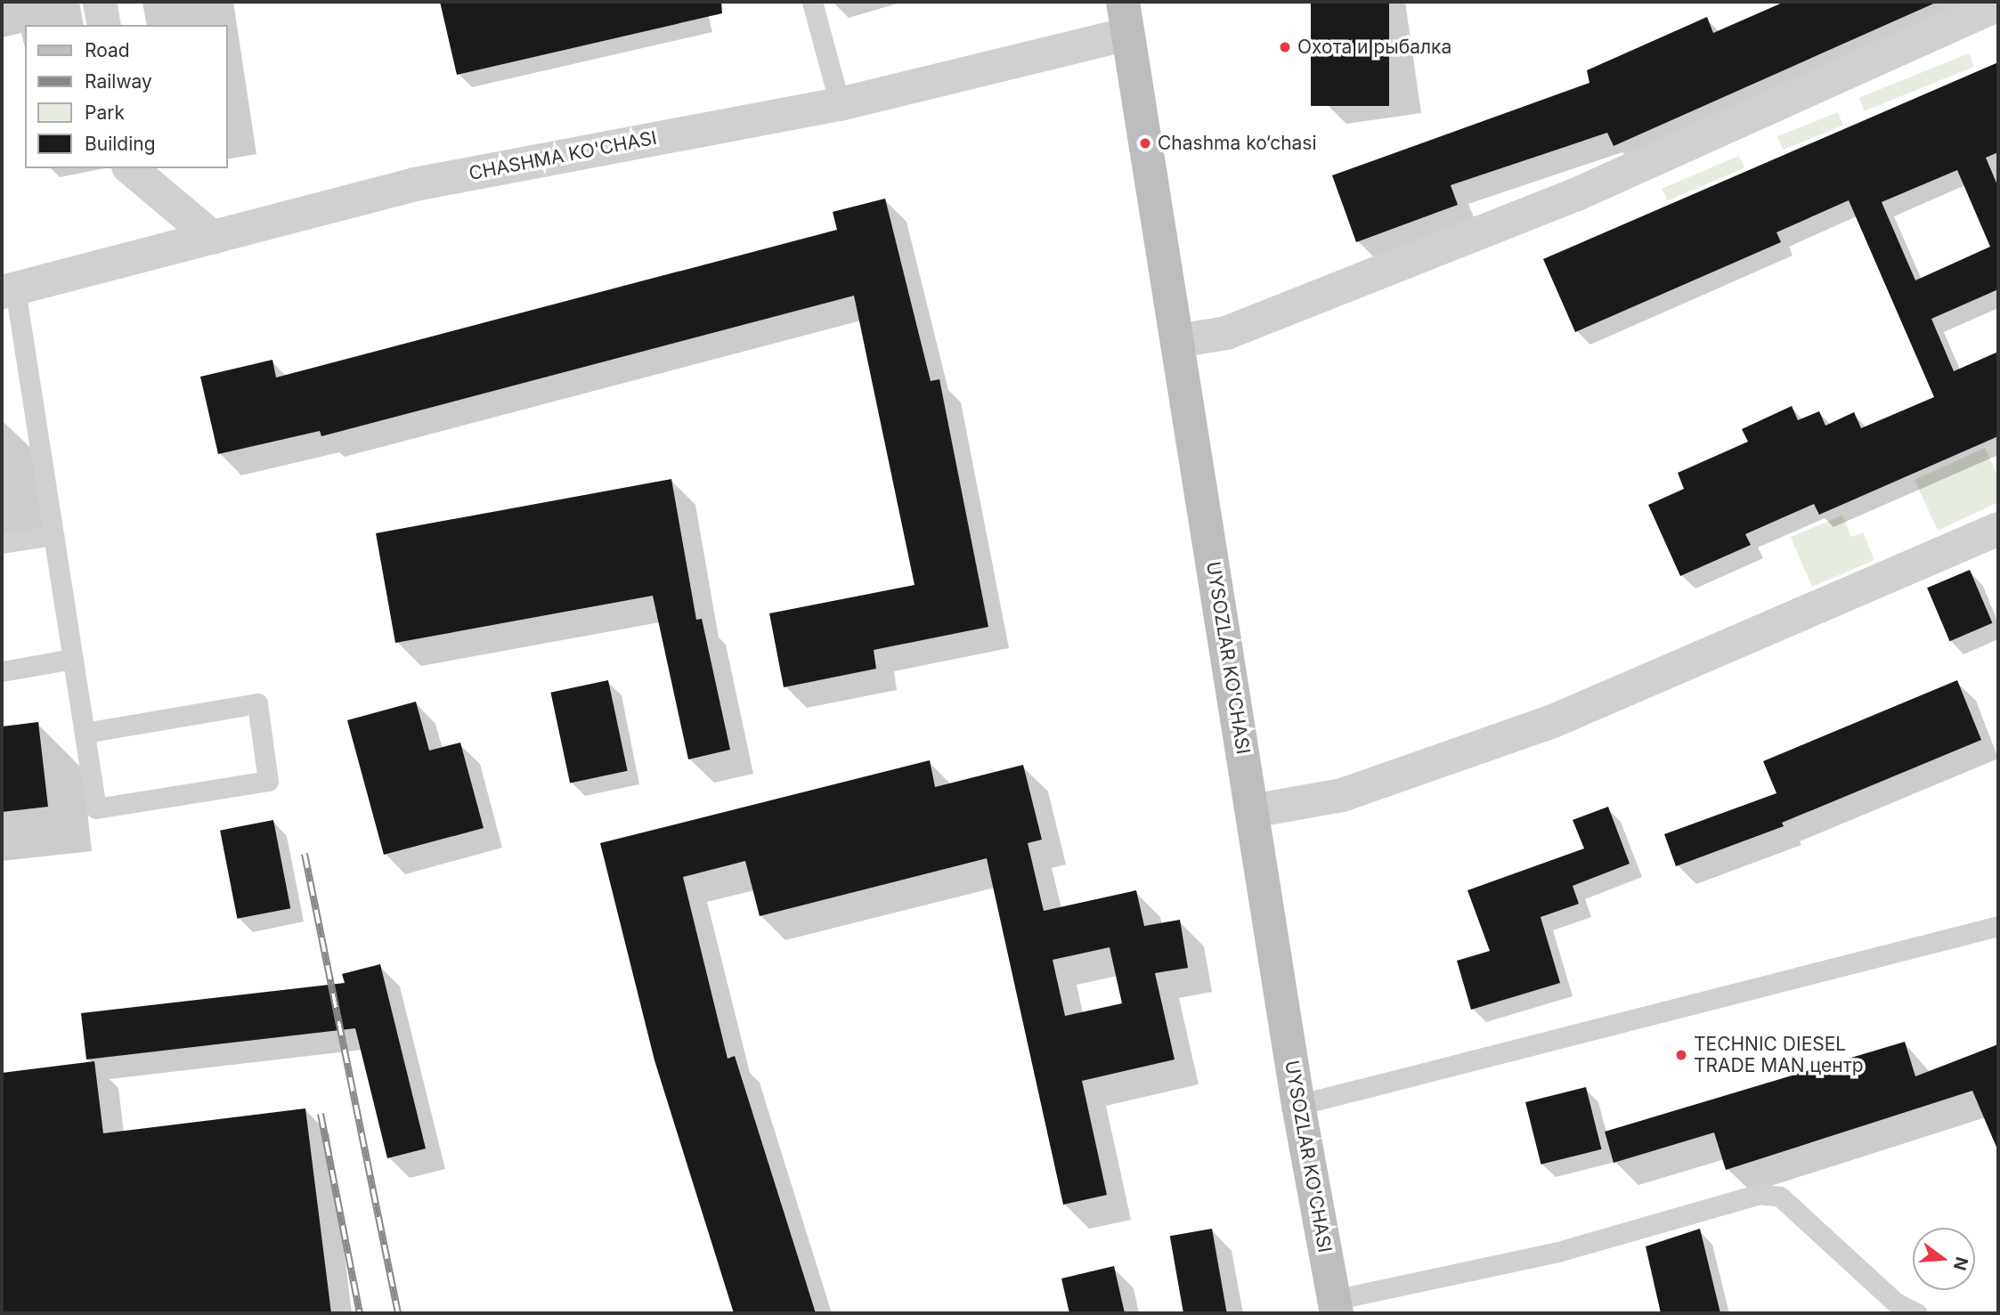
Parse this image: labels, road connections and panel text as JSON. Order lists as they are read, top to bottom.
{
  "streets": {
    "main road": ["UYSOZLAR KO'CHASI"],
    "street": ["CHASHMA KO'CHASI"]
  },
  "crossings": [
    ["CHASHMA KO'CHASI", "UYSOZLAR KO'CHASI"]
  ],
  "places": ["Охота и рыбалка", "Chashma ko‘chasi", "TECHNIC DIESEL TRADE MAN центр"],
  "legend": [
    "Road",
    "Railway",
    "Park",
    "Building"
  ],
  "north": "right"
}
